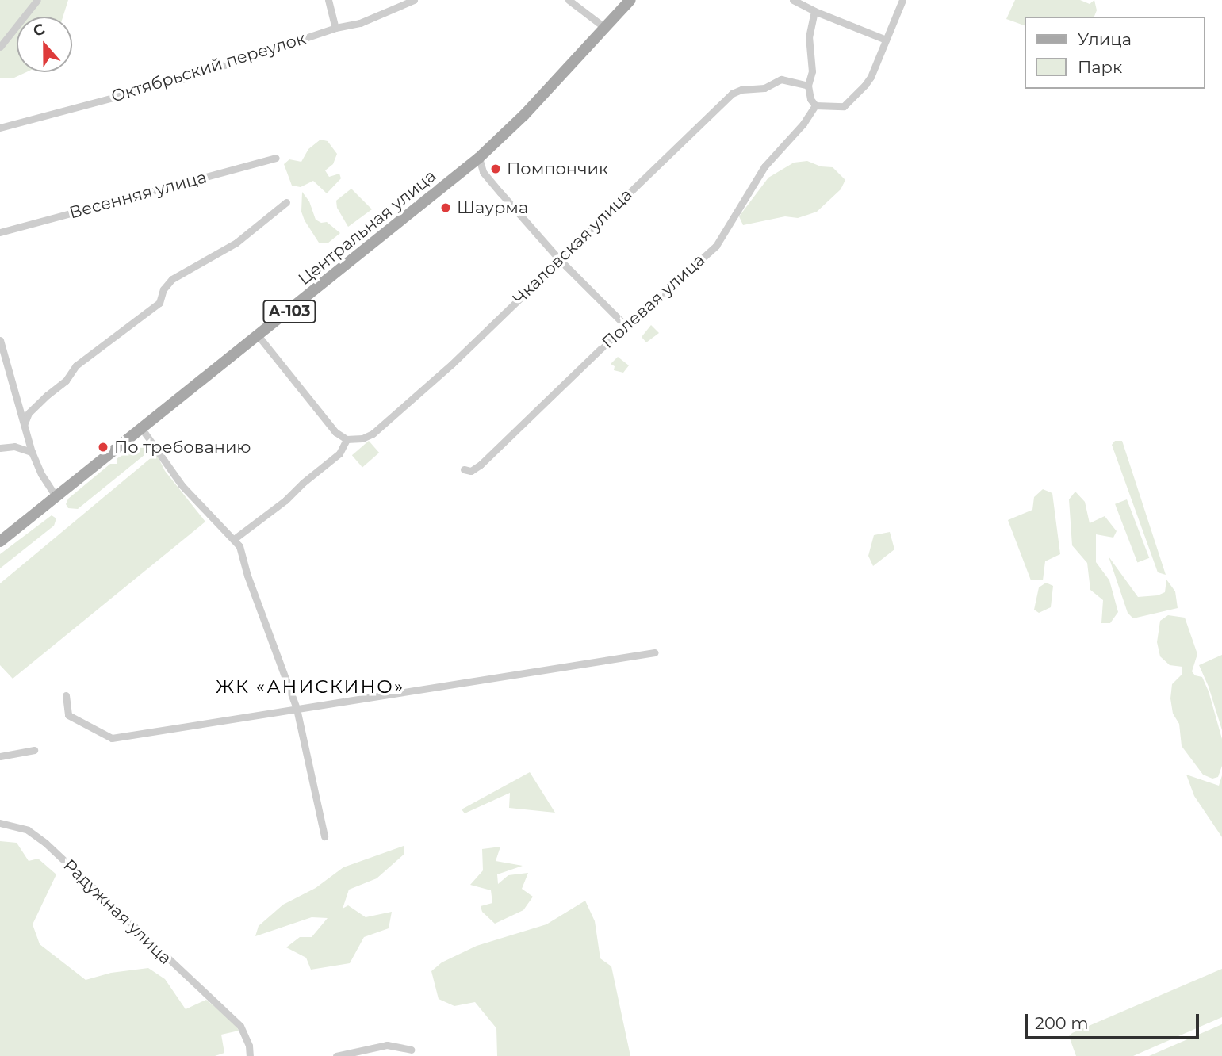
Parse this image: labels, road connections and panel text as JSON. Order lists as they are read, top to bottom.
{
  "streets": {
    "main road": ["Центральная улица", "А-103"],
    "street": [
      "Октябрьский переулок",
      "Весенняя улица",
      "Чкаловская улица",
      "Полевая улица",
      "Радужная улица"
    ]
  },
  "districts": ["ЖК «АНИСКИНО»"],
  "places": ["Помпончик", "Шаурма", "По требованию"],
  "legend": ["Улица", "Парк"],
  "scale_bar": "200 m",
  "north": "top"
}
